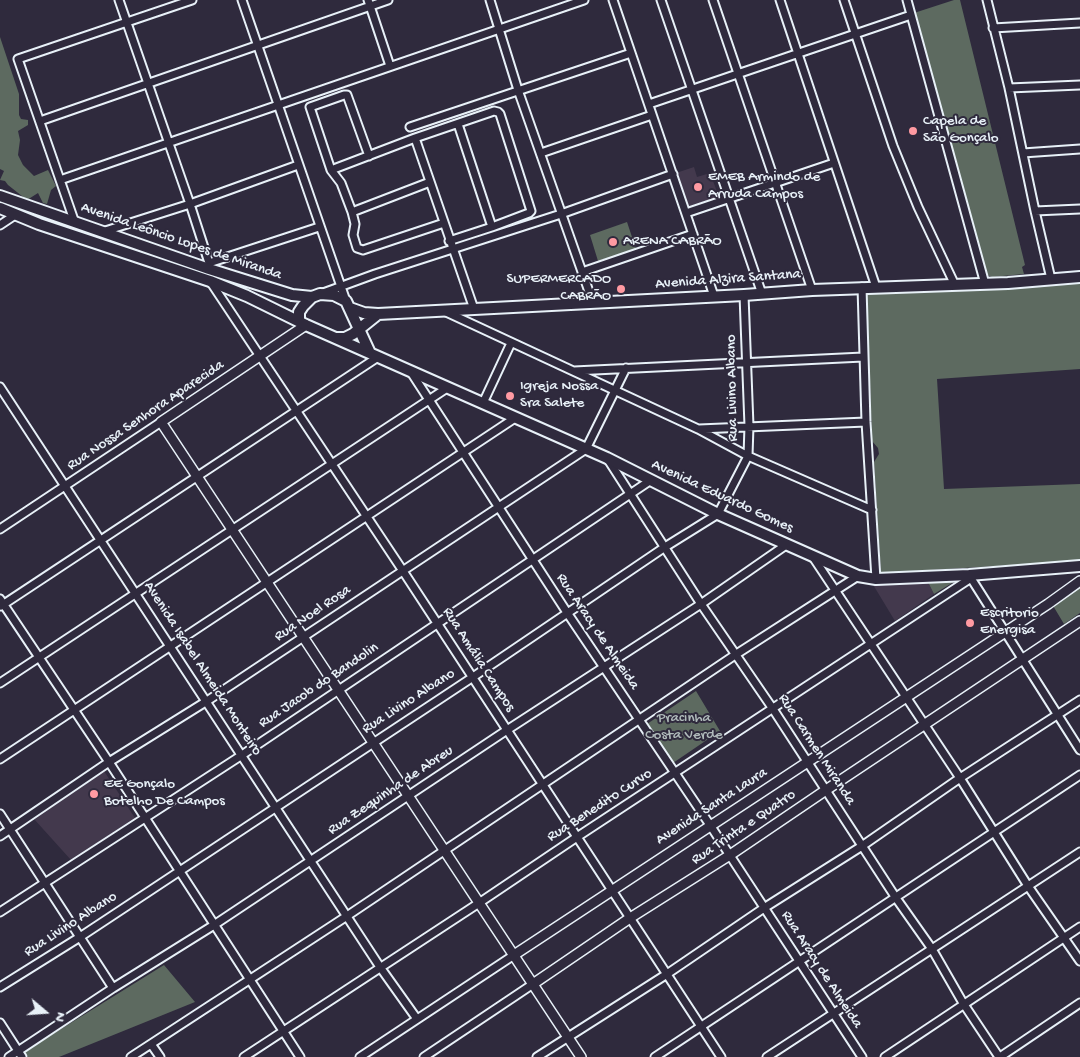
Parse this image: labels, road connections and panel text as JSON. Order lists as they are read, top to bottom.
{
  "streets": {
    "main road": ["Avenida Leôncio Lopes de Miranda", "Avenida Alzira Santana", "Avenida Eduardo Gomes"],
    "street": [
      "Rua Livino Albano",
      "Rua Nossa Senhora Aparecida",
      "Rua Noel Rosa",
      "Rua Aracy de Almeida",
      "Rua Amália Campos",
      "Avenida Isabel Almeida Monteiro",
      "Rua Jacob do Bandolin",
      "Rua Carmen Miranda",
      "Rua Zequinha de Abreu",
      "Rua Benedito Curvo",
      "Avenida Santa Laura",
      "Rua Trinta e Quatro"
    ]
  },
  "crossings": [
    ["Avenida Leôncio Lopes de Miranda", "Avenida Alzira Santana"],
    ["Avenida Leôncio Lopes de Miranda", "Rua Nossa Senhora Aparecida"],
    ["Avenida Leôncio Lopes de Miranda", "Avenida Eduardo Gomes"],
    ["Avenida Leôncio Lopes de Miranda", "Rua Amália Campos"],
    ["Avenida Alzira Santana", "Rua Livino Albano"],
    ["Rua Livino Albano", "Avenida Eduardo Gomes"],
    ["Rua Livino Albano", "Rua Aracy de Almeida"],
    ["Rua Livino Albano", "Rua Amália Campos"],
    ["Rua Livino Albano", "Avenida Isabel Almeida Monteiro"],
    ["Rua Livino Albano", "Rua Carmen Miranda"],
    ["Rua Nossa Senhora Aparecida", "Avenida Eduardo Gomes"],
    ["Rua Nossa Senhora Aparecida", "Rua Amália Campos"],
    ["Rua Nossa Senhora Aparecida", "Avenida Isabel Almeida Monteiro"],
    ["Avenida Eduardo Gomes", "Rua Noel Rosa"],
    ["Avenida Eduardo Gomes", "Rua Aracy de Almeida"],
    ["Avenida Eduardo Gomes", "Rua Jacob do Bandolin"],
    ["Avenida Eduardo Gomes", "Rua Carmen Miranda"],
    ["Avenida Eduardo Gomes", "Rua Zequinha de Abreu"],
    ["Avenida Eduardo Gomes", "Rua Benedito Curvo"],
    ["Rua Noel Rosa", "Rua Aracy de Almeida"],
    ["Rua Noel Rosa", "Rua Amália Campos"],
    ["Rua Noel Rosa", "Avenida Isabel Almeida Monteiro"],
    ["Rua Aracy de Almeida", "Rua Jacob do Bandolin"],
    ["Rua Aracy de Almeida", "Rua Zequinha de Abreu"],
    ["Rua Aracy de Almeida", "Rua Benedito Curvo"],
    ["Rua Aracy de Almeida", "Avenida Santa Laura"],
    ["Rua Aracy de Almeida", "Rua Trinta e Quatro"],
    ["Rua Amália Campos", "Rua Jacob do Bandolin"],
    ["Rua Amália Campos", "Rua Zequinha de Abreu"],
    ["Rua Amália Campos", "Rua Benedito Curvo"],
    ["Rua Amália Campos", "Avenida Santa Laura"],
    ["Rua Amália Campos", "Rua Trinta e Quatro"],
    ["Avenida Isabel Almeida Monteiro", "Rua Jacob do Bandolin"],
    ["Avenida Isabel Almeida Monteiro", "Rua Zequinha de Abreu"],
    ["Avenida Isabel Almeida Monteiro", "Rua Benedito Curvo"],
    ["Avenida Isabel Almeida Monteiro", "Avenida Santa Laura"],
    ["Rua Jacob do Bandolin", "Rua Carmen Miranda"],
    ["Rua Carmen Miranda", "Rua Zequinha de Abreu"],
    ["Rua Carmen Miranda", "Rua Benedito Curvo"],
    ["Rua Carmen Miranda", "Avenida Santa Laura"],
    ["Rua Carmen Miranda", "Rua Trinta e Quatro"]
  ],
  "parks": ["Pracinha Costa Verde"],
  "places": [
    "Capela de São Gonçalo",
    "EMEB Armindo de Arruda Campos",
    "ARENA CABRÃO",
    "SUPERMERCADO CABRÃO",
    "Igreja Nossa Sra Salete",
    "Escritorio Energisa",
    "EE Gonçalo Botelho De Campos"
  ],
  "north": "right"
}
